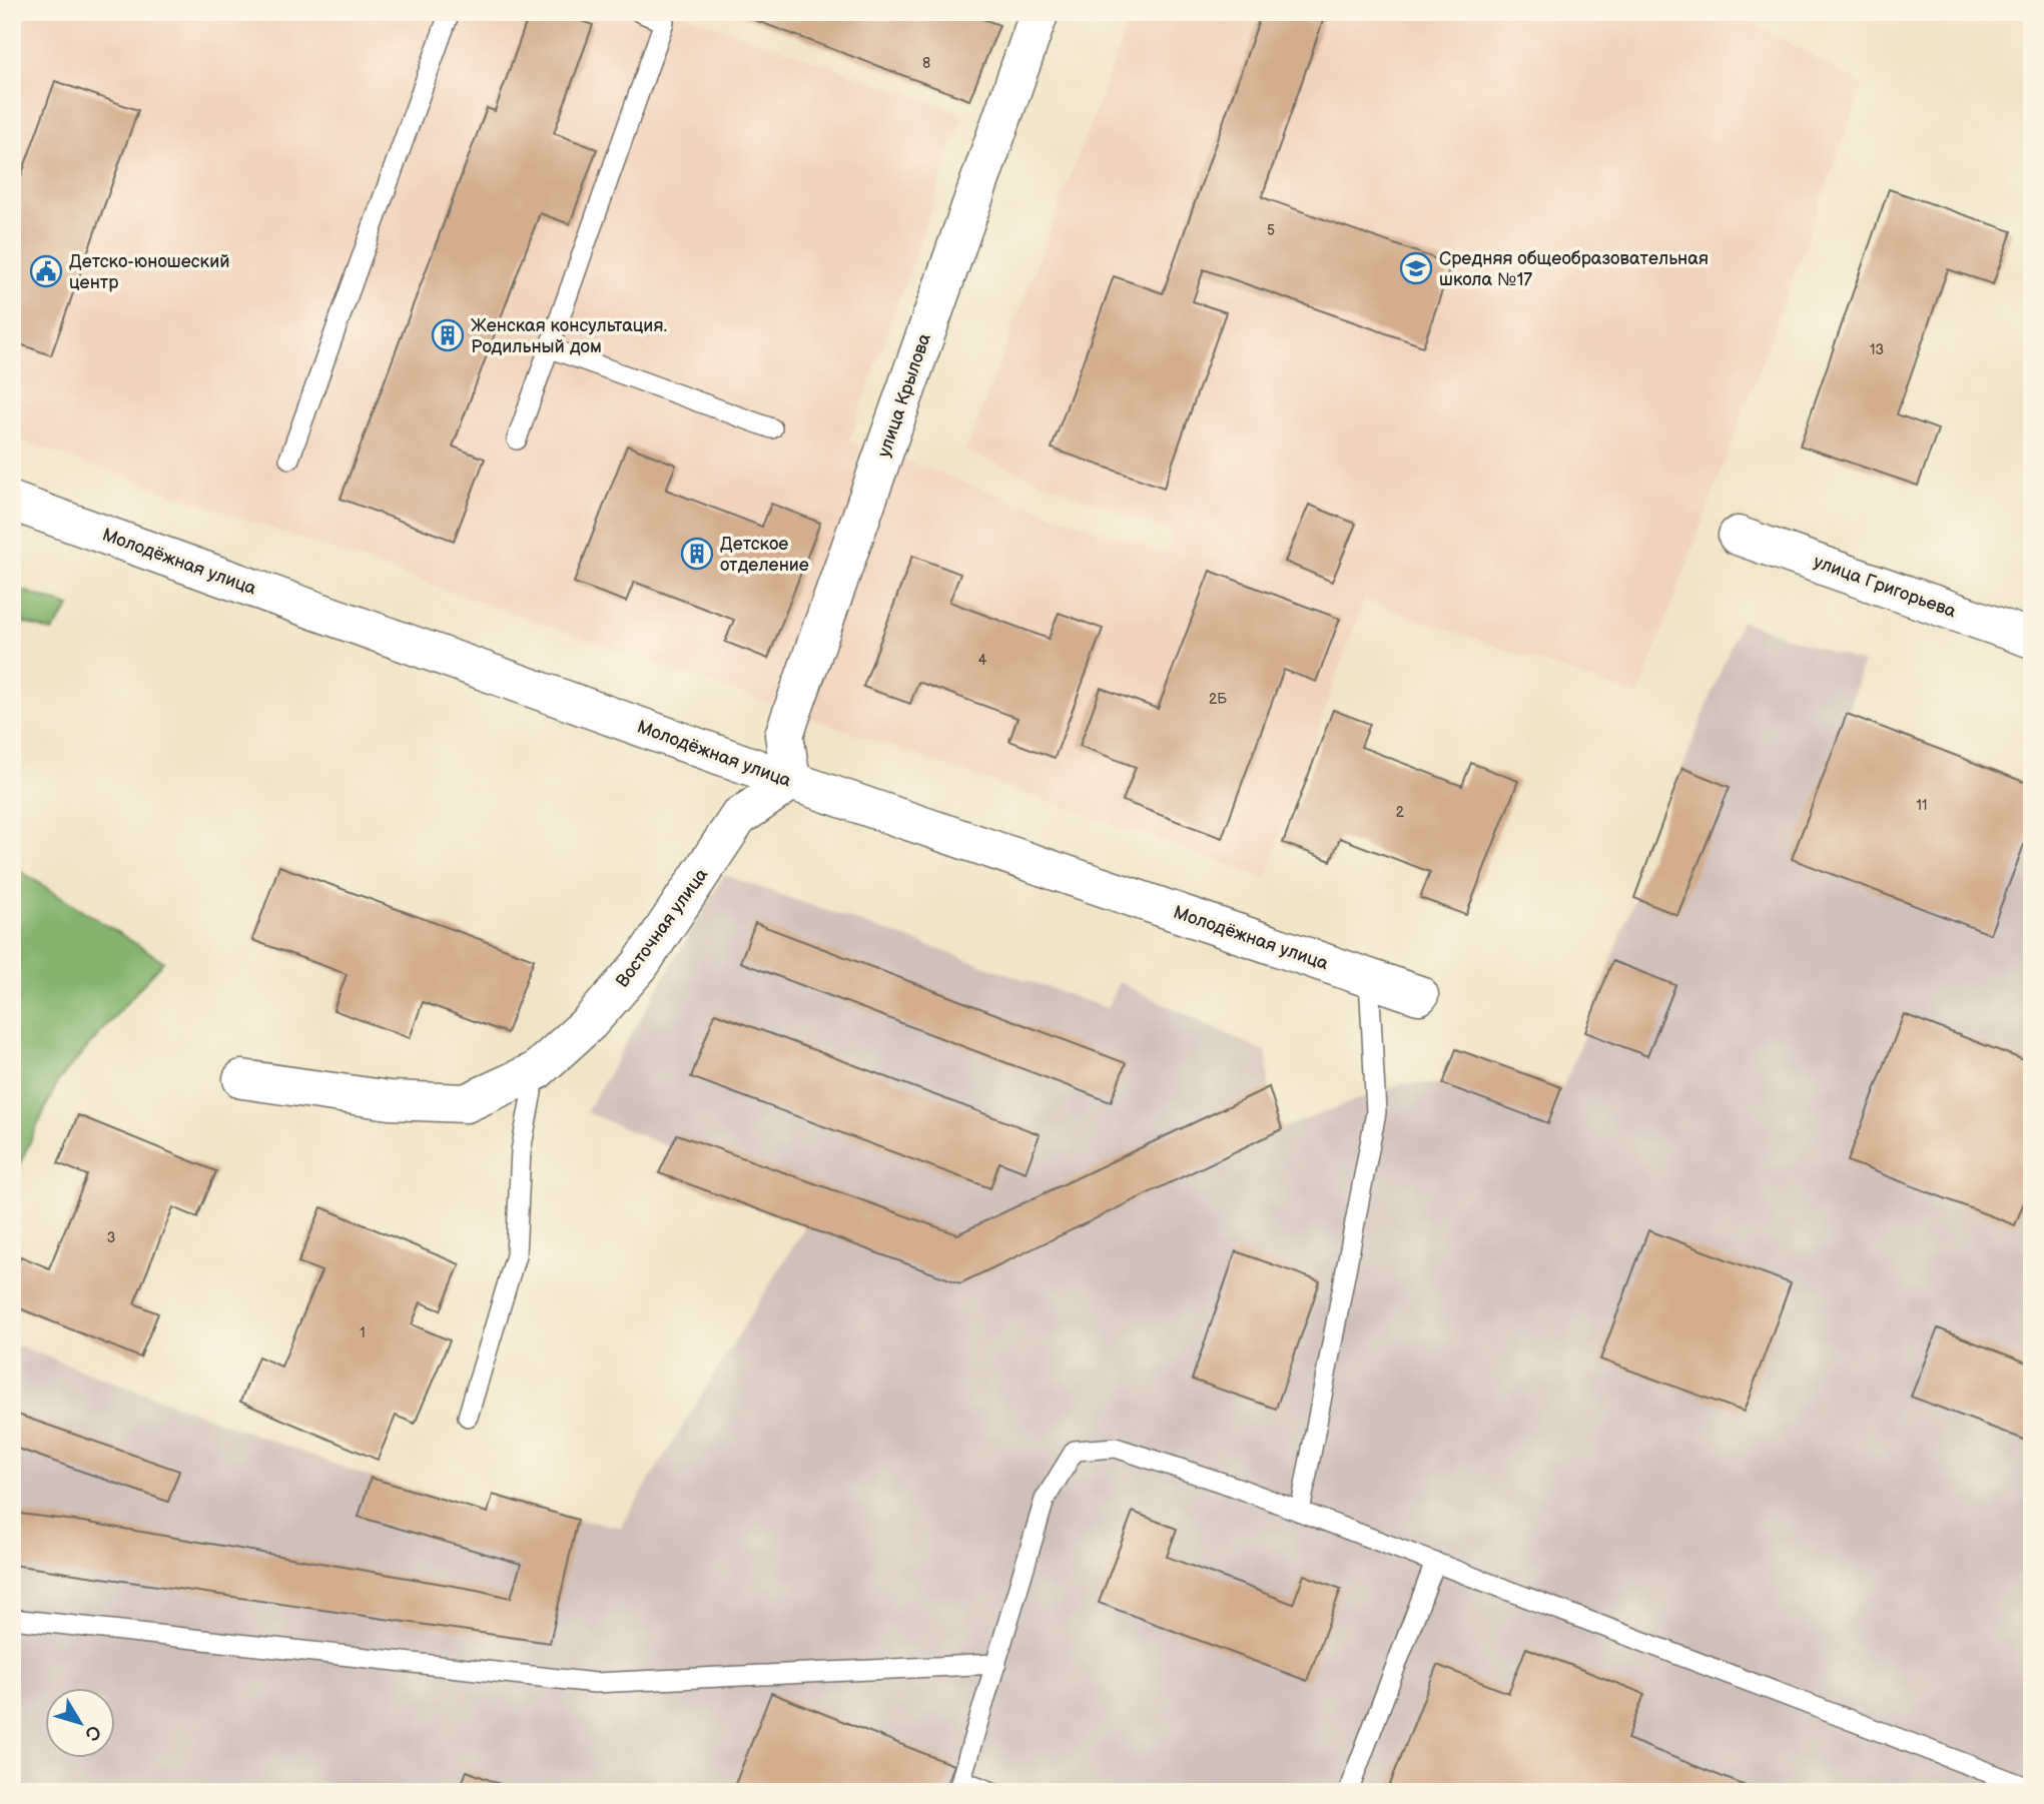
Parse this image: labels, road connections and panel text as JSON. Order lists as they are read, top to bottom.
{
  "streets": {
    "street": [
      "улица Крылова",
      "Молодёжная улица",
      "улица Григорьева",
      "Восточная улица"
    ]
  },
  "crossings": [
    ["улица Крылова", "Молодёжная улица"],
    ["улица Крылова", "Восточная улица"],
    ["Молодёжная улица", "Восточная улица"]
  ],
  "places": {
    "school or university": ["Средняя общеобразовательная школа №17"],
    "public building": ["Детско-юношеский центр"],
    "building": ["Женская консультация. Родильный дом", "Детское отделение"]
  },
  "house_numbers": [
    "8",
    "5",
    "13",
    "4",
    "2Б",
    "11",
    "2",
    "3",
    "1"
  ],
  "north": "bottom right"
}
